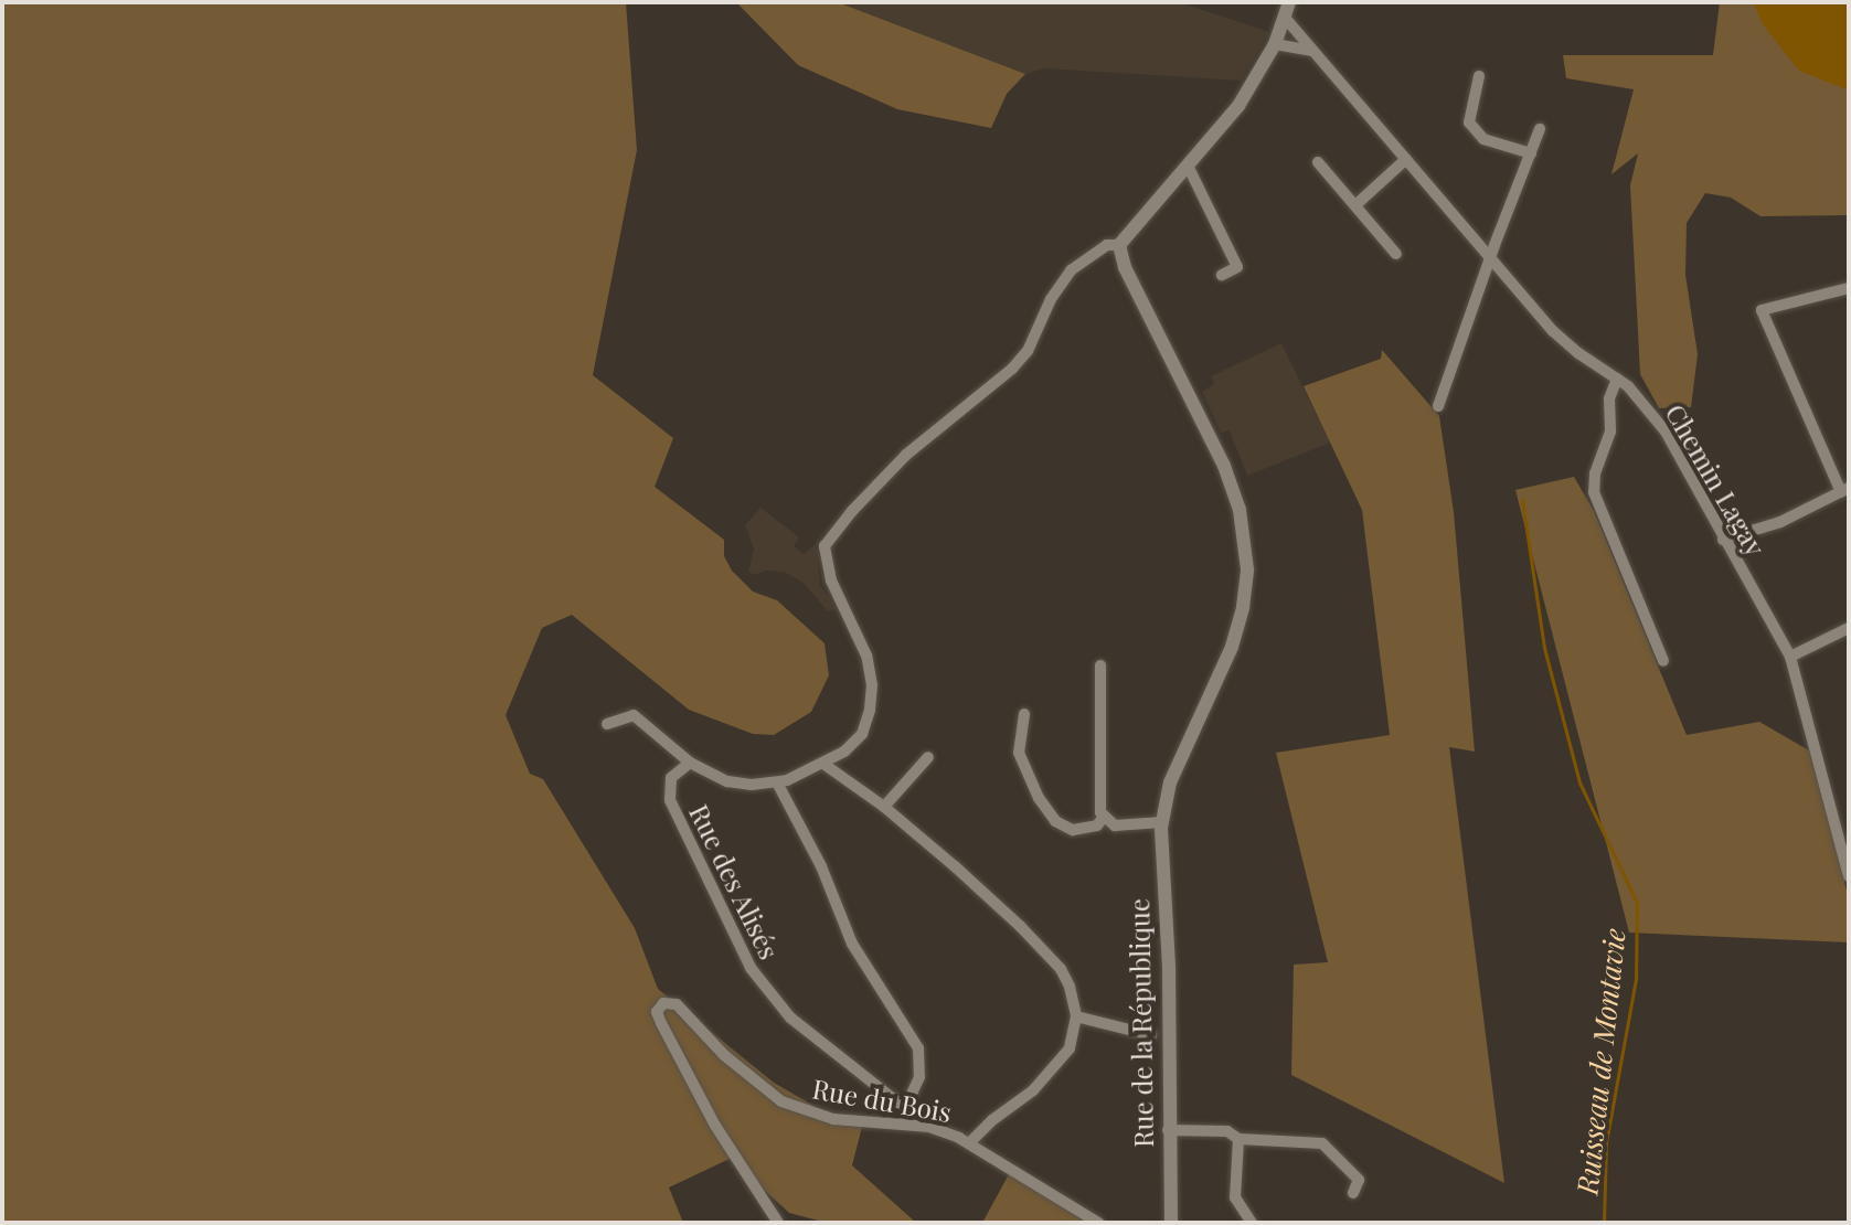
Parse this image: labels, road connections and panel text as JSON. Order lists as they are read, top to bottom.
{
  "streets": {
    "street": [
      "Chemin Lagay",
      "Rue des Alisés",
      "Rue de la République",
      "Rue du Bois"
    ]
  },
  "water": ["Ruisseau de Montavie"]
}
